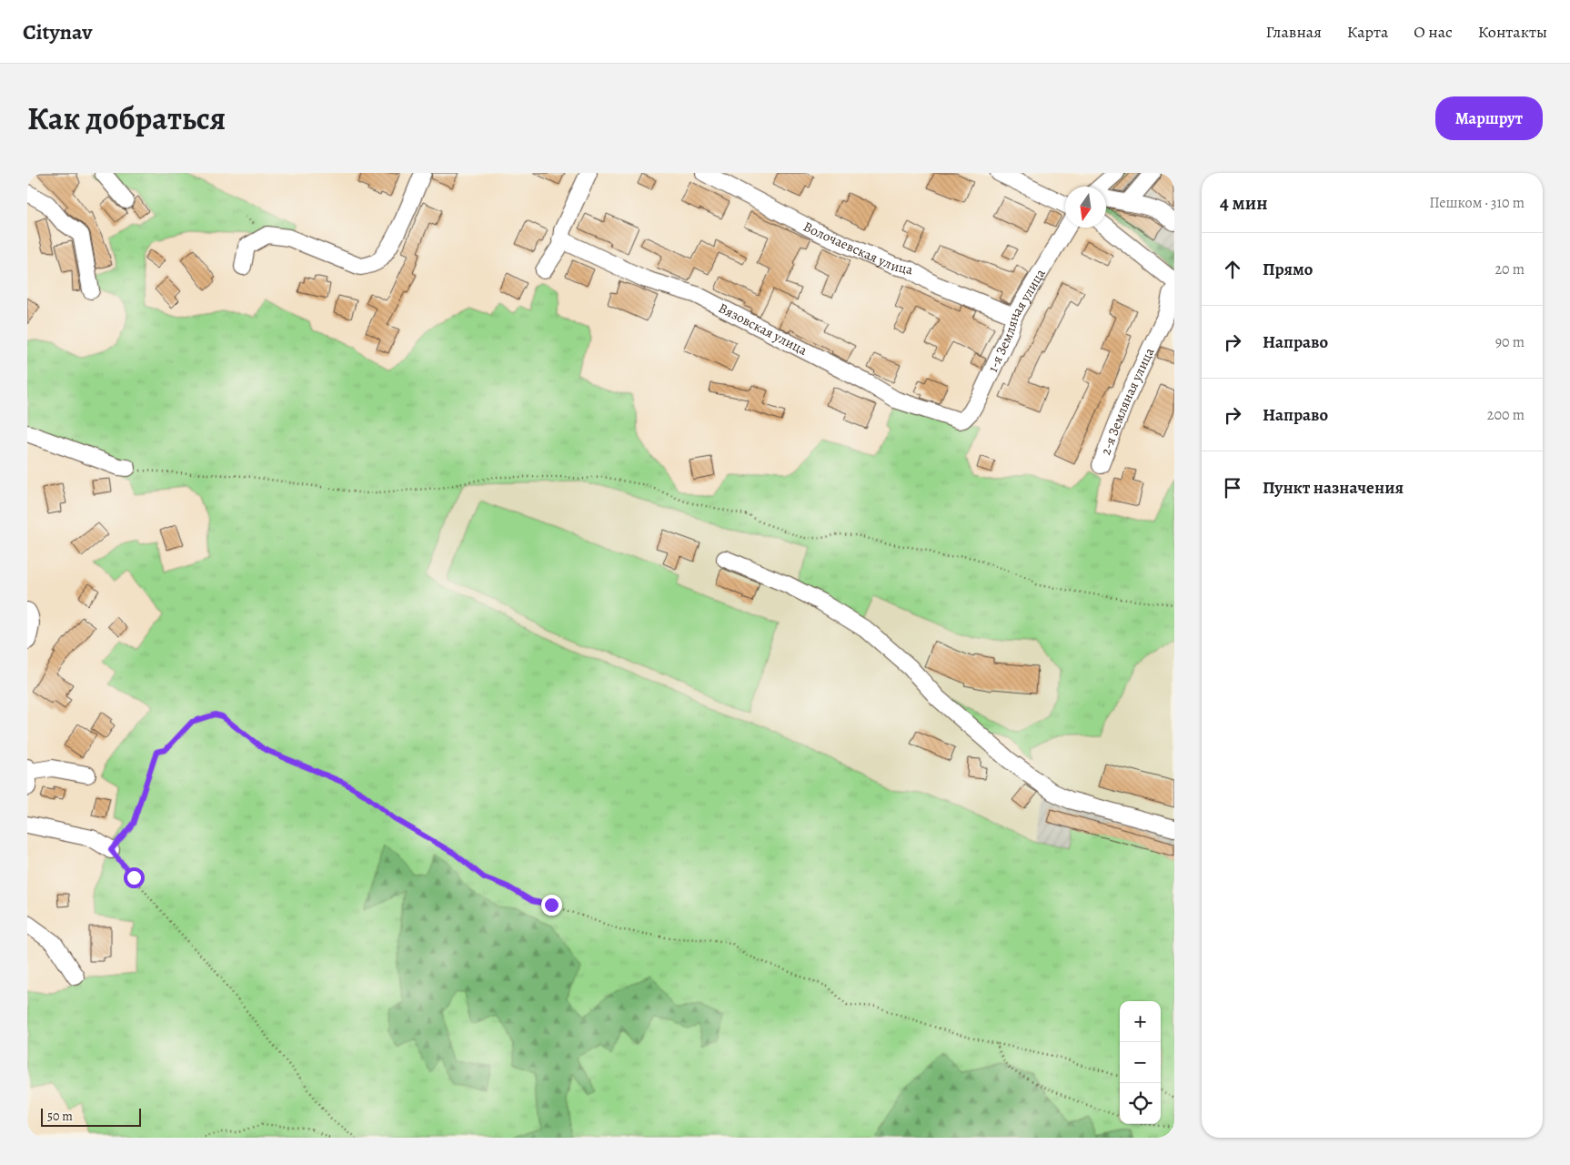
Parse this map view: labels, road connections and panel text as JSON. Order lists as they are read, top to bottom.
{
  "streets": {
    "street": [
      "Волочаевская улица",
      "1-я Земляная улица",
      "Вязовская улица",
      "2-я Земляная улица"
    ]
  },
  "crossings": [
    ["Волочаевская улица", "1-я Земляная улица"],
    ["1-я Земляная улица", "Вязовская улица"]
  ],
  "scale_bar": "50 m",
  "north": "bottom",
  "page": {
    "header": "Citynav",
    "nav": [
      "Главная",
      "Карта",
      "О нас",
      "Контакты"
    ],
    "title": "Как добраться",
    "buttons": "Маршрут",
    "heading": ["4 мин", "Пешком · 310 m"],
    "list": [
      ["Прямо", "20 m"],
      ["Направо", "90 m"],
      ["Направо", "200 m"],
      "Пункт назначения"
    ],
    "map_buttons": ["+", "−"],
    "scale": "50 m"
  }
}
